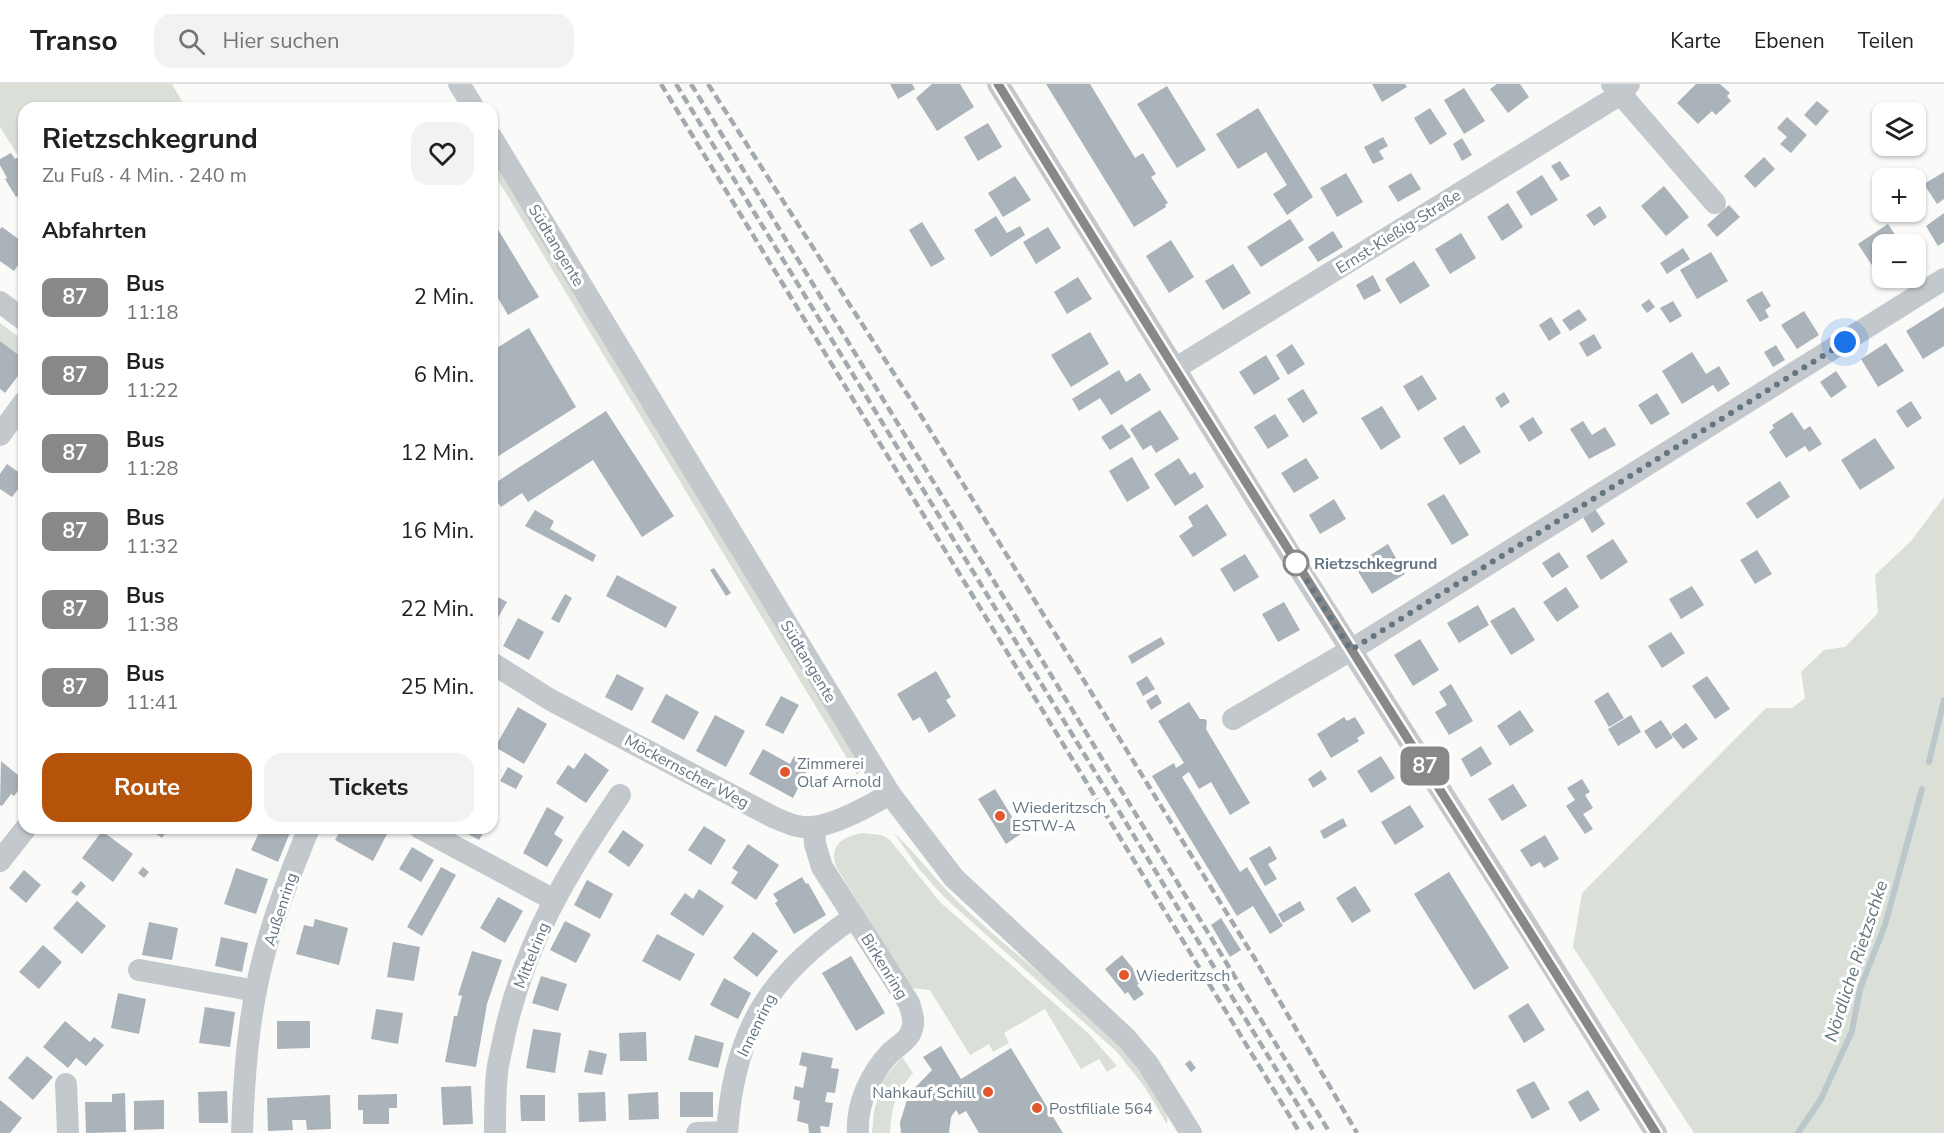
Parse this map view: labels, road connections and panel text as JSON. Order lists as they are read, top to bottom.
{
  "streets": {
    "street": [
      "Ernst-Kießig-Straße",
      "Südtangente",
      "Möckernscher Weg",
      "Außenring",
      "Mittelring",
      "Birkenring",
      "Innenring"
    ]
  },
  "crossings": [
    ["Möckernscher Weg", "Birkenring"],
    ["Birkenring", "Innenring"]
  ],
  "water": ["Nördliche Rietzschke"],
  "places": [
    "Rietzschkegrund",
    "Zimmerei Olaf Arnold",
    "Wiederitzsch ESTW-A",
    "Wiederitzsch",
    "Nahkauf Schill",
    "Postfiliale 564"
  ],
  "lines": ["bus line 87"],
  "page": {
    "header": "Transo",
    "search": "Hier suchen",
    "nav": ["Karte", "Ebenen", "Teilen"],
    "on_map": "87",
    "map_buttons": ["+", "−"],
    "heading": [
      ["Rietzschkegrund", "Zu Fuß · 4 Min. · 240 m"],
      "Abfahrten"
    ],
    "list": [
      {
        "mark": "87",
        "name": "Bus",
        "note": "11:18",
        "value": "2 Min."
      },
      {
        "mark": "87",
        "name": "Bus",
        "note": "11:22",
        "value": "6 Min."
      },
      {
        "mark": "87",
        "name": "Bus",
        "note": "11:28",
        "value": "12 Min."
      },
      {
        "mark": "87",
        "name": "Bus",
        "note": "11:32",
        "value": "16 Min."
      },
      {
        "mark": "87",
        "name": "Bus",
        "note": "11:38",
        "value": "22 Min."
      },
      {
        "mark": "87",
        "name": "Bus",
        "note": "11:41",
        "value": "25 Min."
      }
    ],
    "buttons": ["Route", "Tickets"]
  }
}
